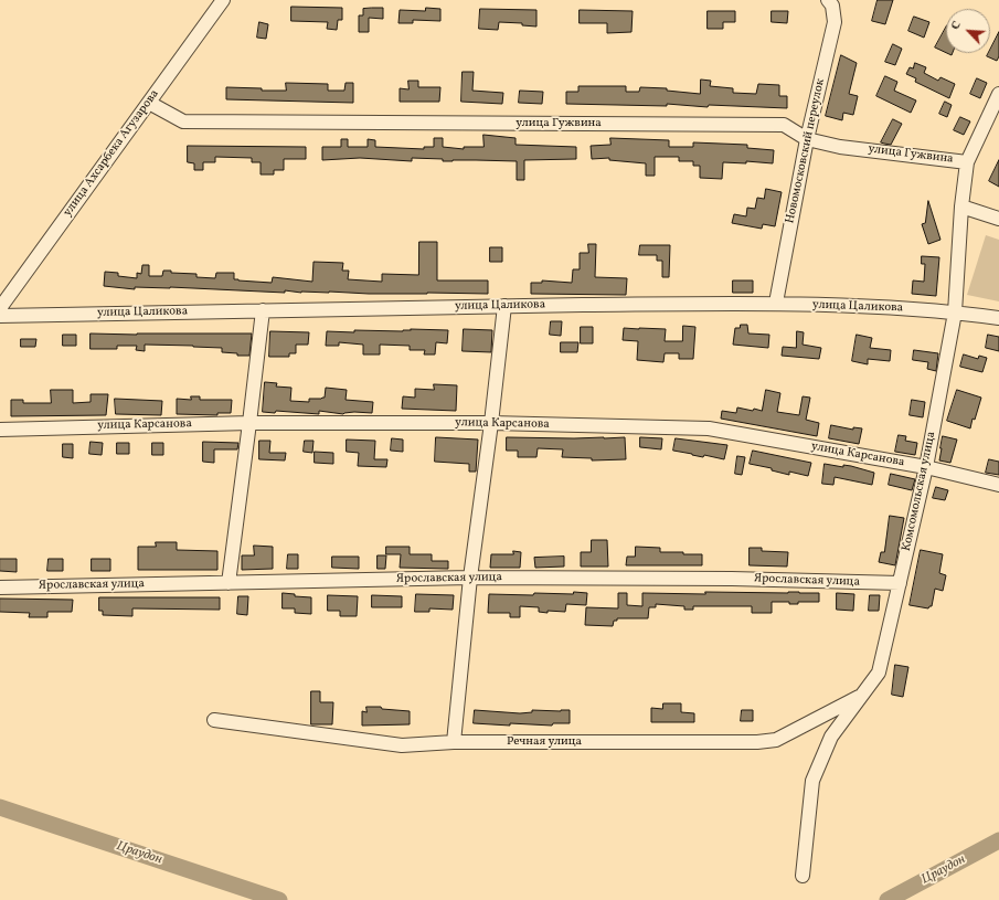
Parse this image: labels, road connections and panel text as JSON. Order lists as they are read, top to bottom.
{
  "streets": {
    "street": [
      "улица Гужвина",
      "Новомосковский переулок",
      "улица Ахсарбека Агузарова",
      "улица Цаликова",
      "улица Карсанова",
      "Комсомольская улица",
      "Ярославская улица",
      "Речная улица"
    ]
  },
  "crossings": [
    ["улица Гужвина", "Новомосковский переулок"],
    ["улица Гужвина", "улица Ахсарбека Агузарова"],
    ["улица Гужвина", "Комсомольская улица"],
    ["Новомосковский переулок", "улица Цаликова"],
    ["улица Цаликова", "Комсомольская улица"],
    ["улица Карсанова", "Комсомольская улица"],
    ["Комсомольская улица", "Ярославская улица"],
    ["Комсомольская улица", "Речная улица"]
  ],
  "water": ["Цраудон"],
  "north": "top left"
}
